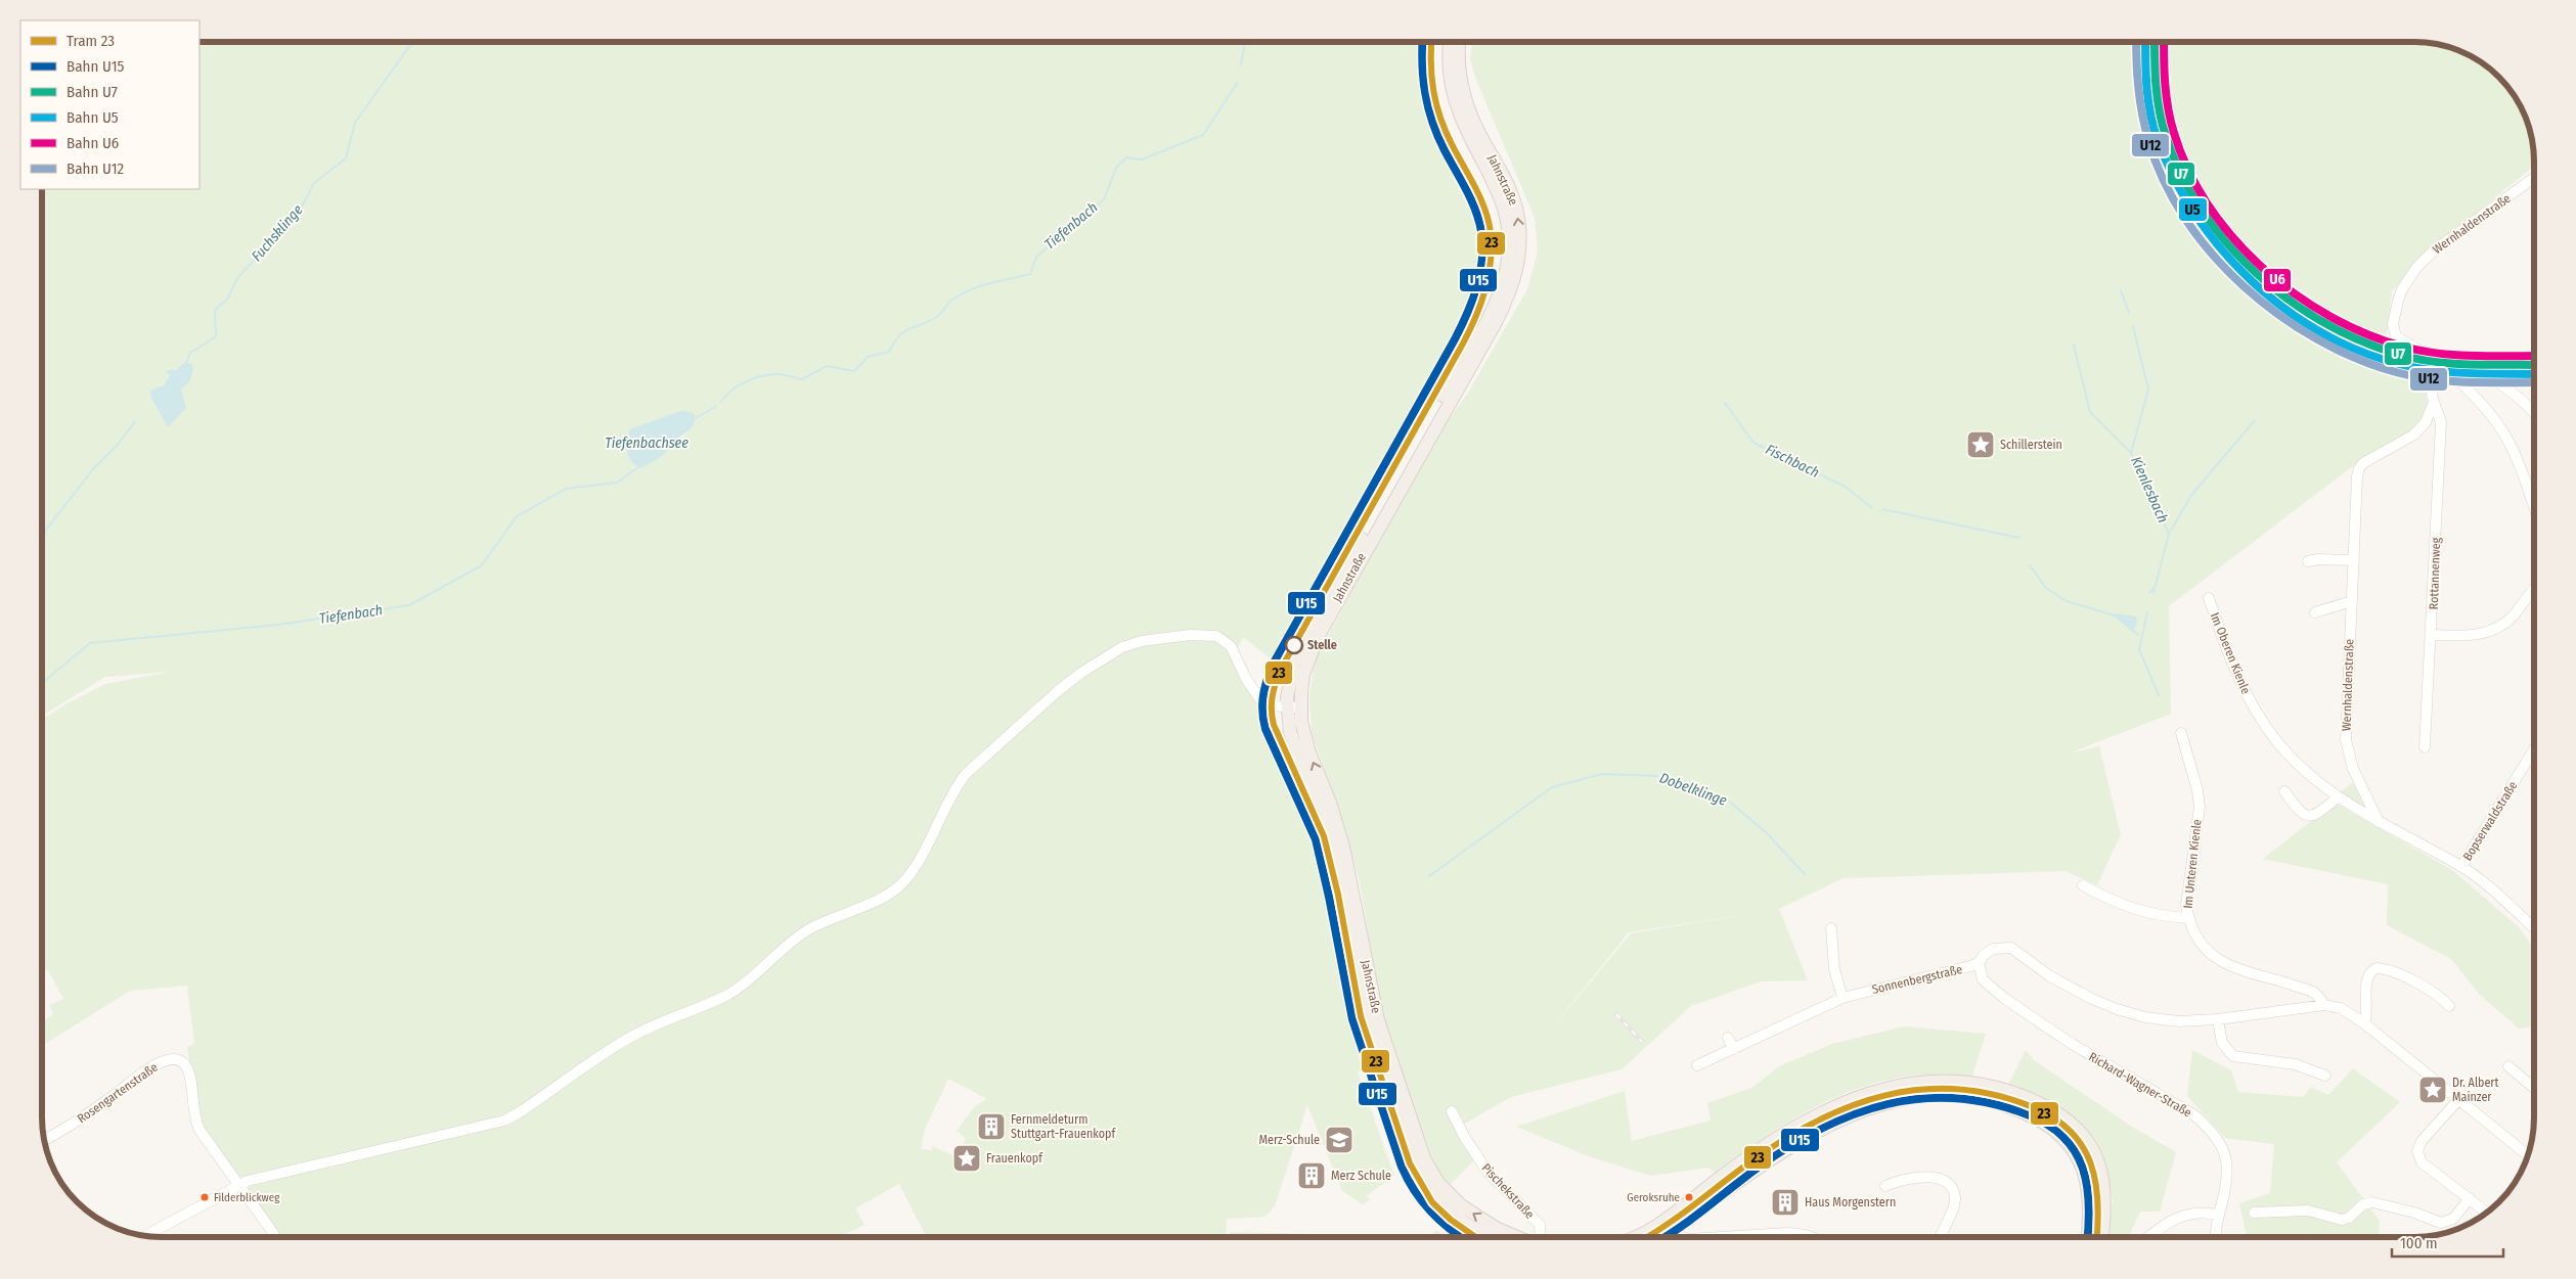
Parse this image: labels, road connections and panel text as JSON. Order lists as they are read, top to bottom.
{
  "streets": {
    "main road": ["Jahnstraße"],
    "street": [
      "Wernhaldenstraße",
      "Rottannenweg",
      "Im Oberen Kienle",
      "Bopserwaldstraße",
      "Im Unteren Kienle",
      "Sonnenbergstraße",
      "Richard-Wagner-Straße",
      "Rosengartenstraße",
      "Pischekstraße"
    ]
  },
  "crossings": [
    ["Wernhaldenstraße", "Rottannenweg"],
    ["Wernhaldenstraße", "Im Oberen Kienle"],
    ["Im Unteren Kienle", "Sonnenbergstraße"],
    ["Sonnenbergstraße", "Richard-Wagner-Straße"]
  ],
  "water": [
    "Tiefenbach",
    "Fuchsklinge",
    "Tiefenbachsee",
    "Fischbach",
    "Kienlesbach",
    "Dobelklinge"
  ],
  "places": {
    "place": ["Schillerstein", "Dr. Albert Mainzer", "Frauenkopf"],
    "other": ["Stelle", "Filderblickweg", "Geroksruhe"],
    "building": ["Fernmeldeturm Stuttgart-Frauenkopf", "Merz Schule", "Haus Morgenstern"],
    "school or university": ["Merz-Schule"]
  },
  "lines": [
    "rail line U6",
    "rail line U7",
    "rail line U5",
    "rail line U12",
    "tram line 23",
    "rail line U15"
  ],
  "legend": [
    "Tram 23",
    "Bahn U15",
    "Bahn U7",
    "Bahn U5",
    "Bahn U6",
    "Bahn U12"
  ],
  "scale_bar": "100 m"
}
